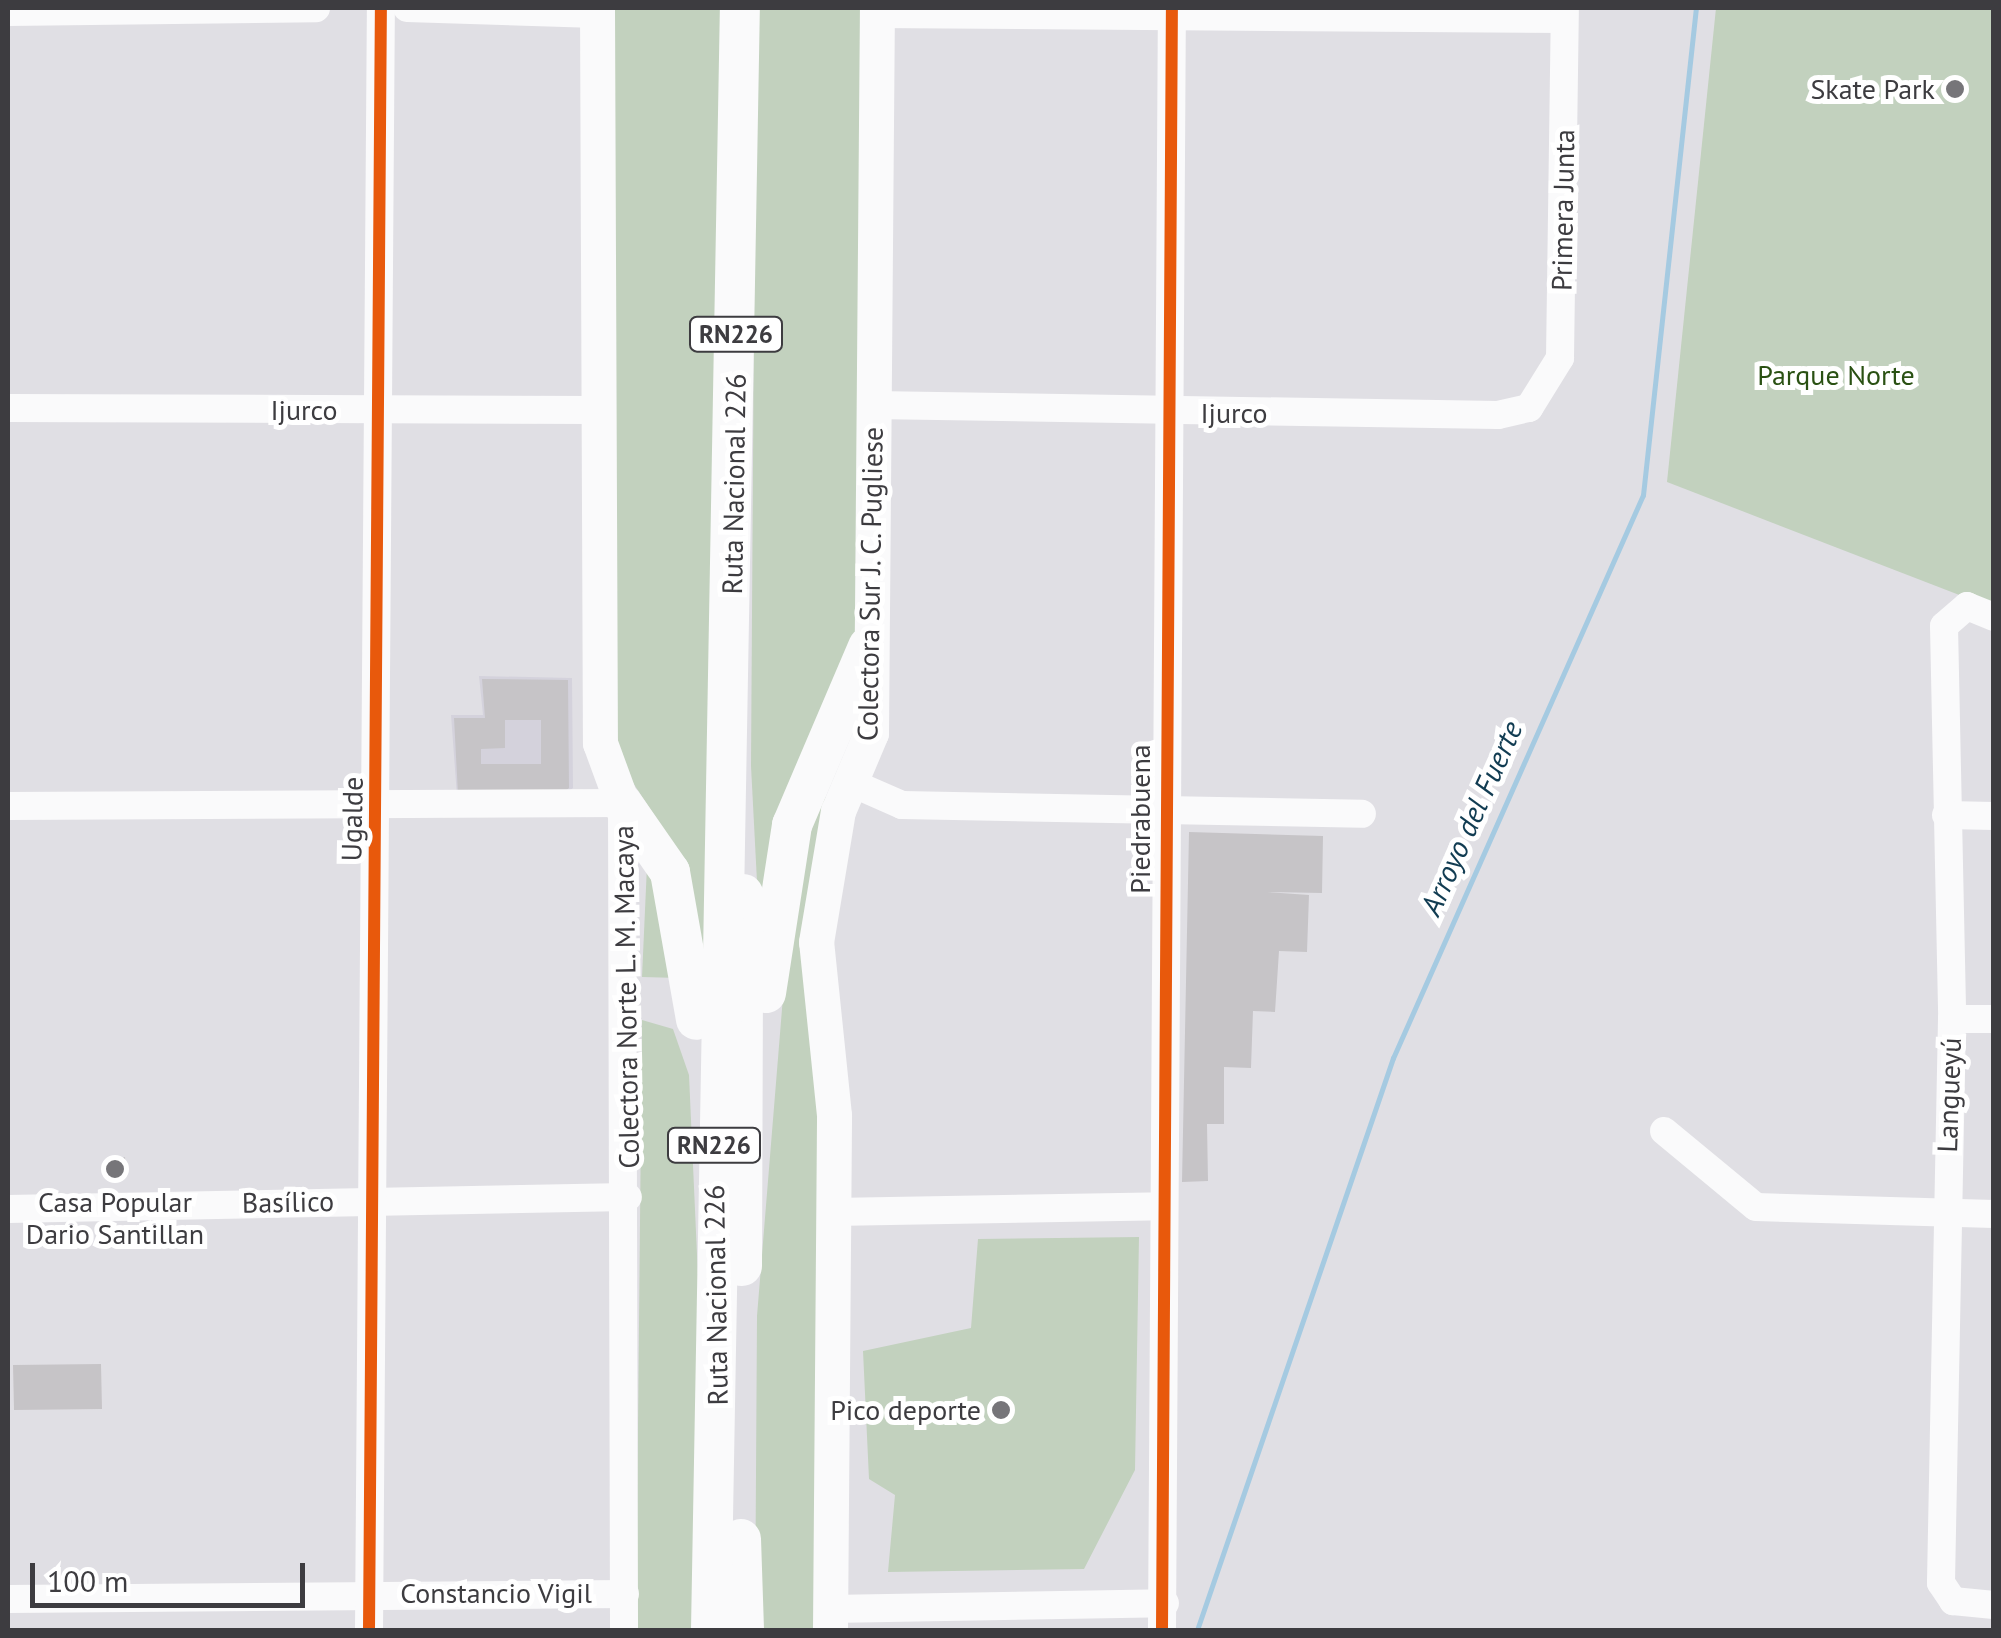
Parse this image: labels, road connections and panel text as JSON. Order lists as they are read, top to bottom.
{
  "streets": {
    "highway": ["RN226", "Ruta Nacional 226"],
    "main road": ["Colectora Sur J. C. Pugliese", "Colectora Norte L. M. Macaya"],
    "street": [
      "Primera Junta",
      "Ijurco",
      "Ugalde",
      "Piedrabuena",
      "Langueyú",
      "Basílico",
      "Constancio Vigil"
    ]
  },
  "crossings": [
    ["Primera Junta", "Ijurco"],
    ["Ijurco", "Colectora Sur J. C. Pugliese"],
    ["Ijurco", "Ugalde"],
    ["Ijurco", "Piedrabuena"],
    ["Ijurco", "Colectora Norte L. M. Macaya"],
    ["Ugalde", "Basílico"],
    ["Ugalde", "Constancio Vigil"],
    ["Colectora Norte L. M. Macaya", "Basílico"],
    ["Colectora Norte L. M. Macaya", "Constancio Vigil"]
  ],
  "water": ["Arroyo del Fuerte"],
  "parks": ["Parque Norte"],
  "places": ["Skate Park", "Casa Popular Dario Santillan", "Pico deporte"],
  "scale_bar": "100 m"
}
